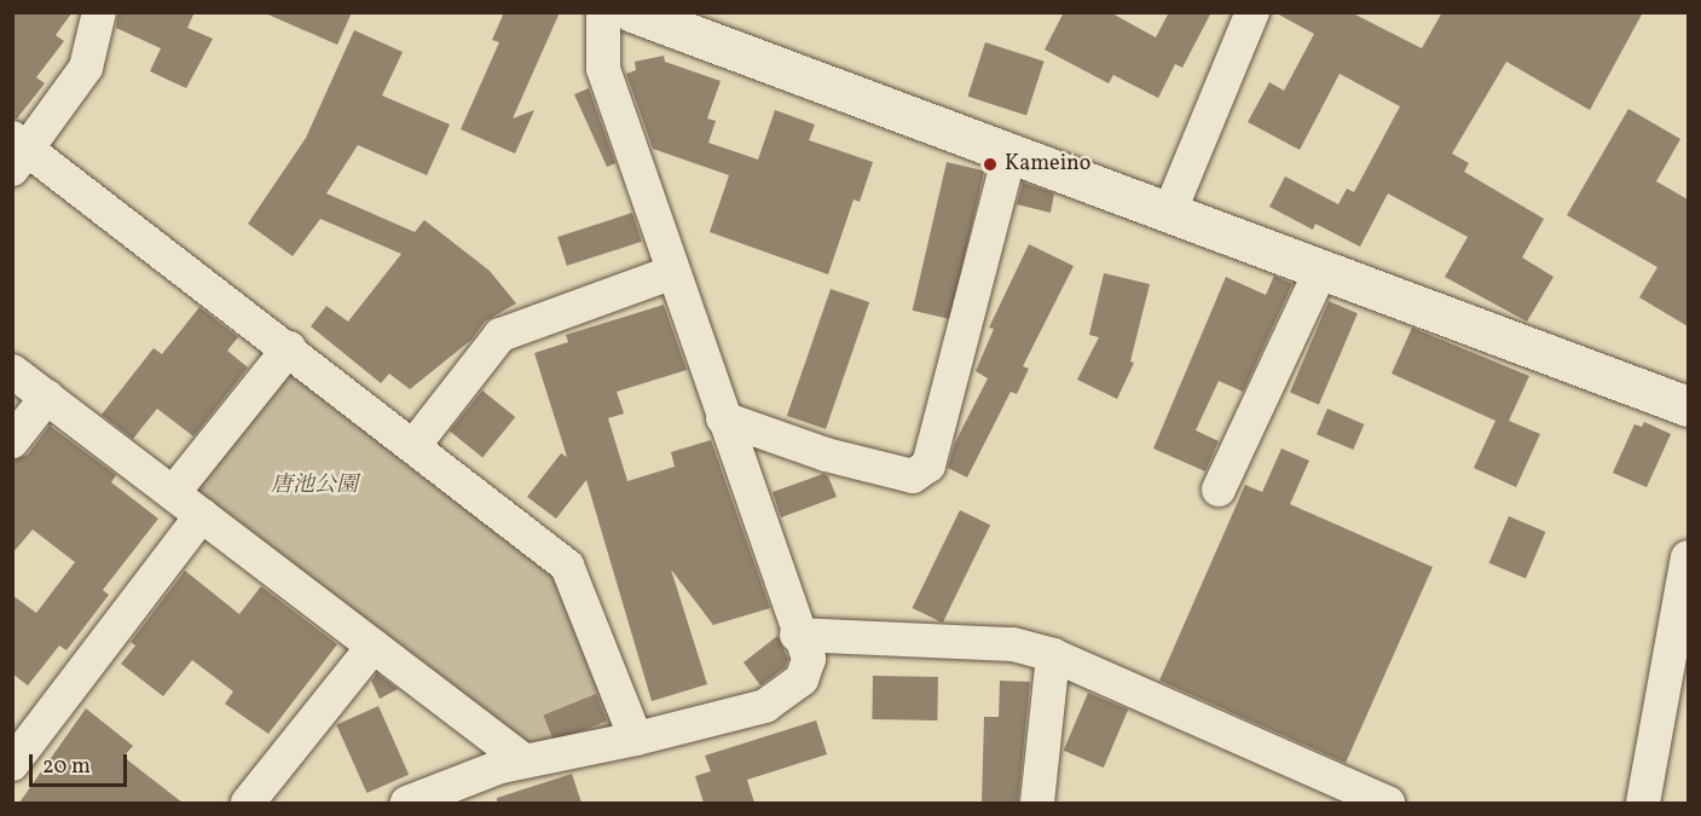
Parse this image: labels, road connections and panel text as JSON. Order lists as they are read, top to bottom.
{
  "parks": ["唐池公園"],
  "places": ["Kameino"],
  "scale_bar": "20 m"
}
